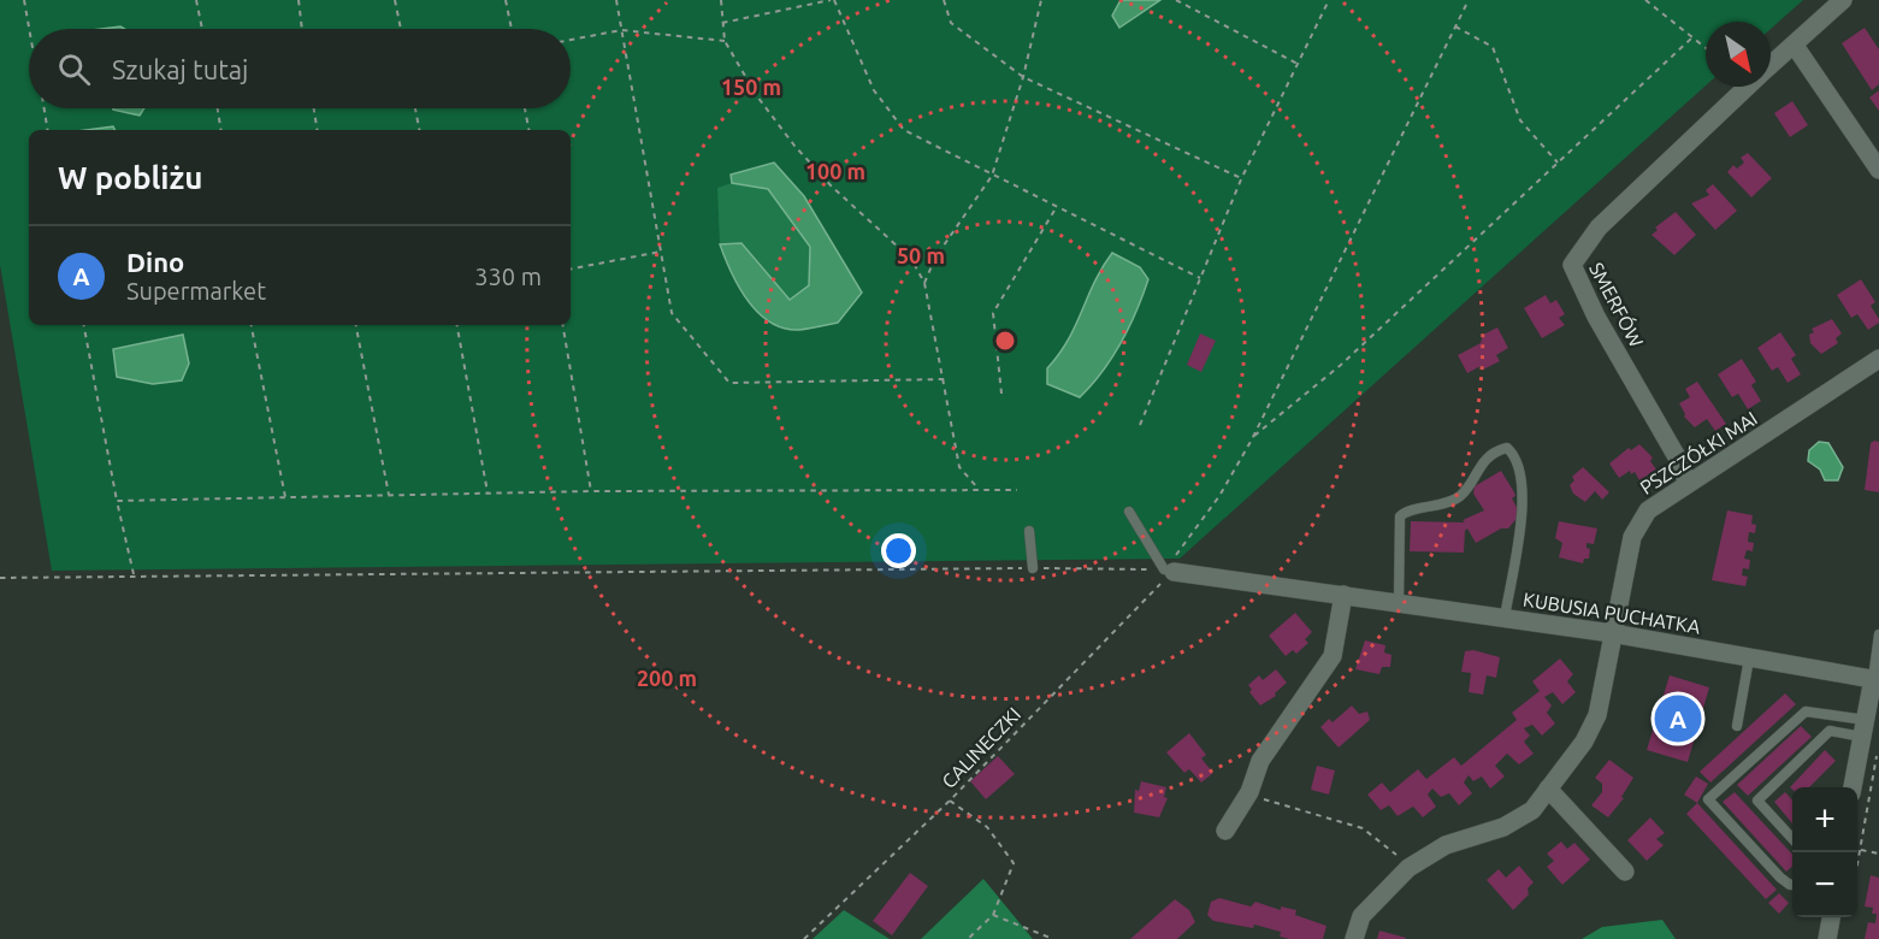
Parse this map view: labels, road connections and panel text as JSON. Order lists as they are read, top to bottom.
{
  "streets": {
    "street": ["SMERFÓW", "PSZCZÓŁKI MAI", "KUBUSIA PUCHATKA"],
    "path": ["CALINECZKI"]
  },
  "crossings": [
    ["SMERFÓW", "PSZCZÓŁKI MAI"],
    ["PSZCZÓŁKI MAI", "KUBUSIA PUCHATKA"],
    ["KUBUSIA PUCHATKA", "CALINECZKI"]
  ],
  "north": "bottom right",
  "page": {
    "search": "Szukaj tutaj",
    "heading": "W pobliżu",
    "list": [
      {
        "mark": "A",
        "name": "Dino",
        "note": "Supermarket",
        "value": "330 m"
      }
    ],
    "pins": "A",
    "map_buttons": ["+", "−"]
  },
  "rings": [
    "150 m",
    "100 m",
    "50 m",
    "200 m"
  ]
}
